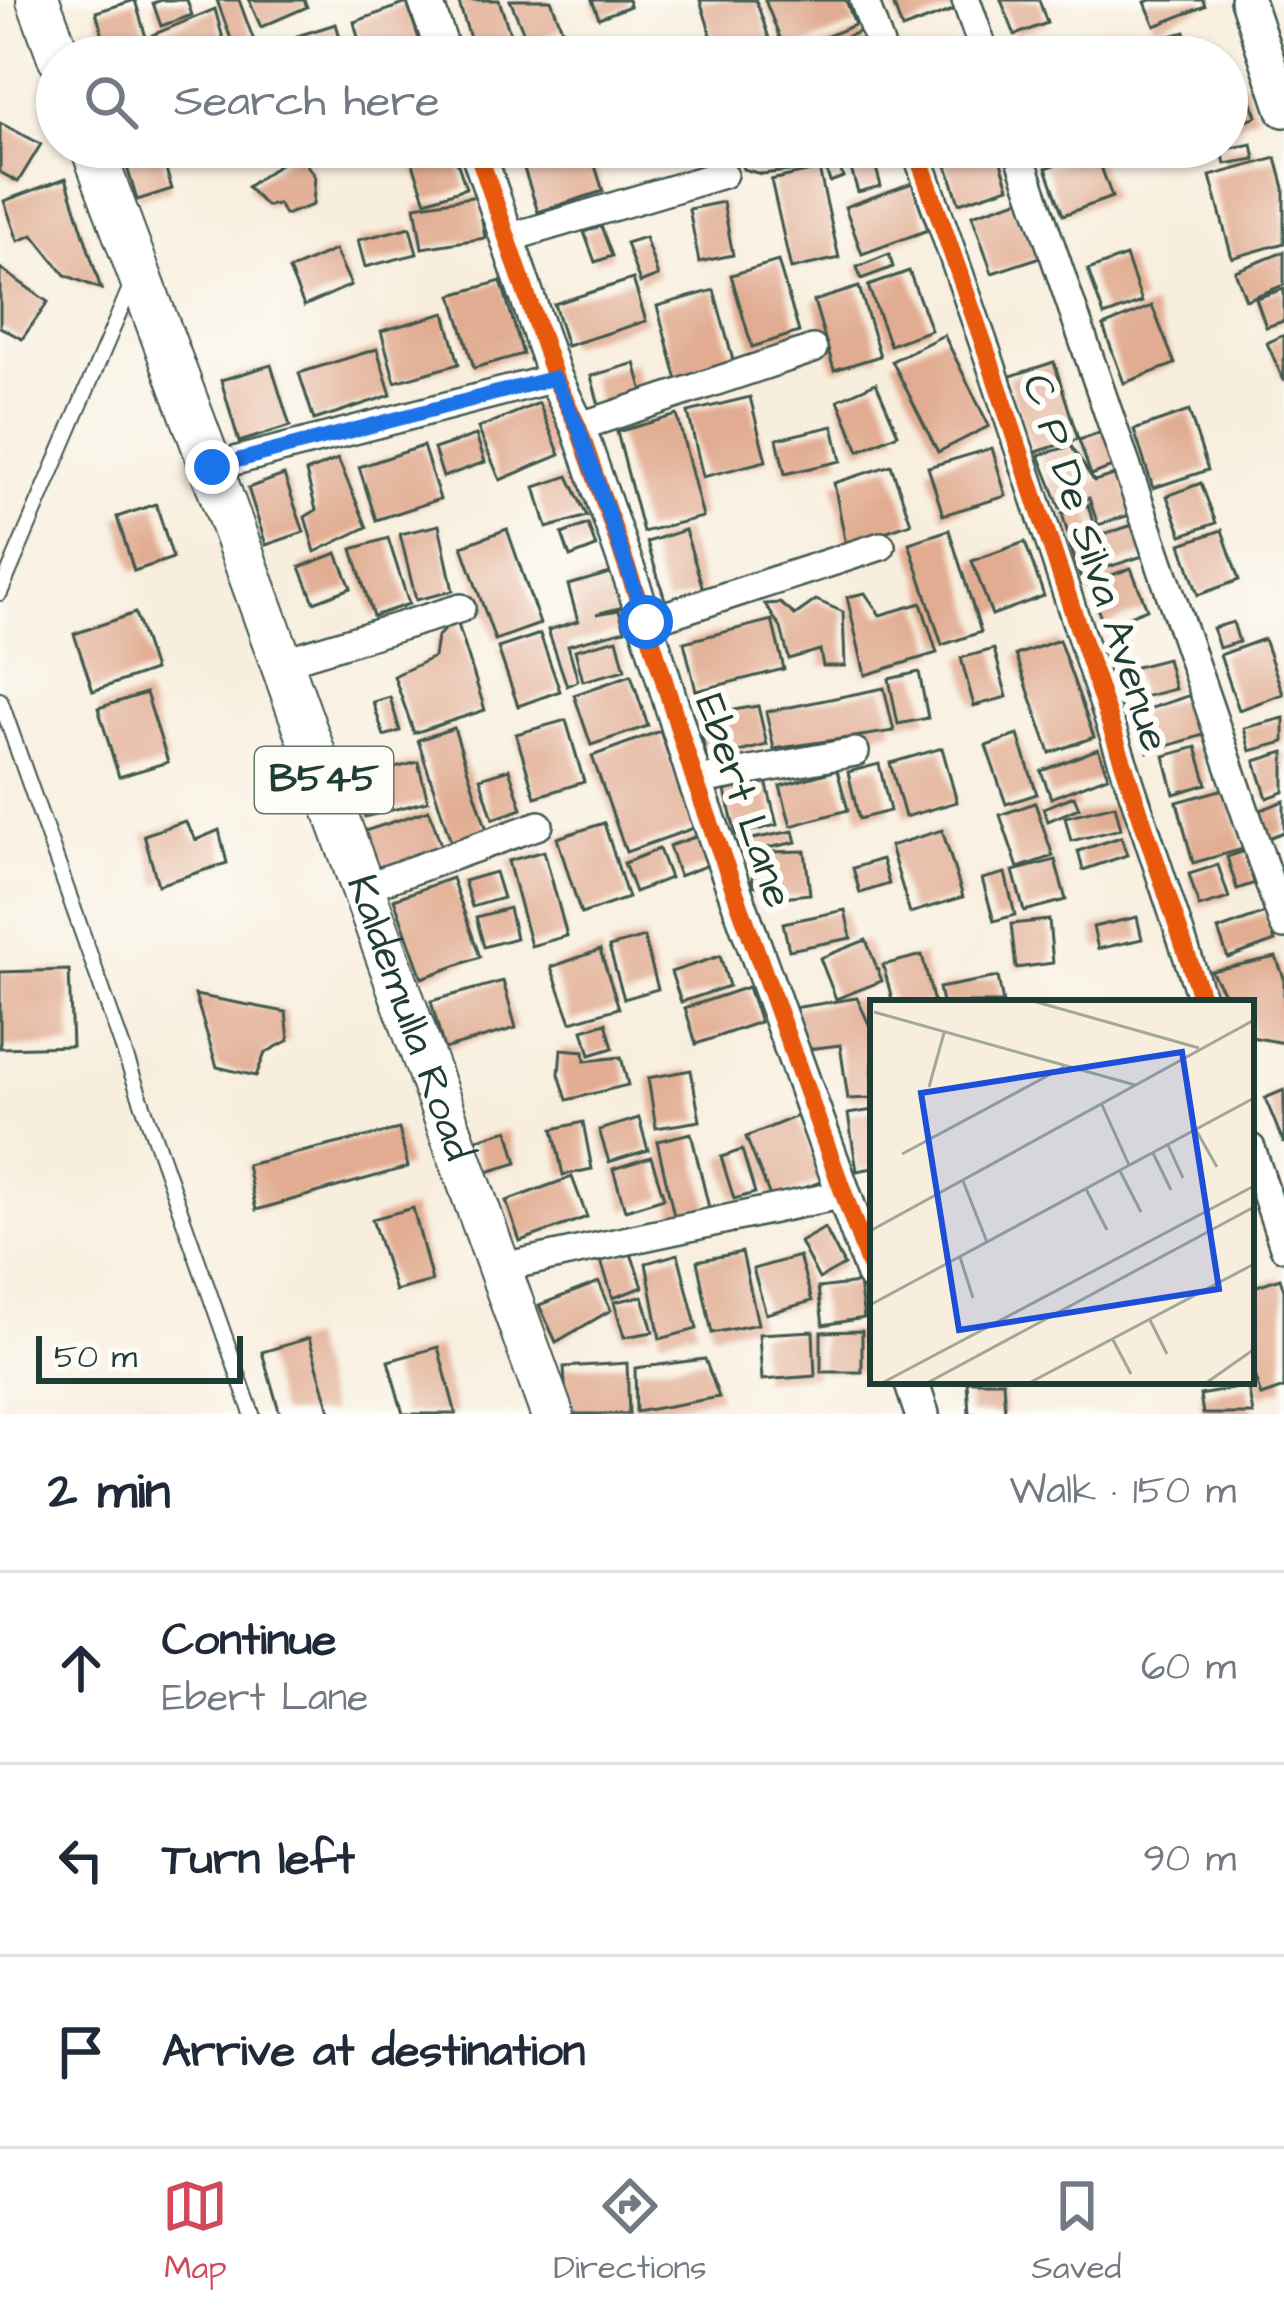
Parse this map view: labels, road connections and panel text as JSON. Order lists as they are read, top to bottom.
{
  "streets": {
    "main road": ["B545", "Kaldemulla Road"],
    "street": ["C P De Silva Avenue", "Ebert Lane"]
  },
  "scale_bar": "50 m",
  "page": {
    "search": "Search here",
    "scale": "50 m",
    "heading": ["2 min", "Walk · 150 m"],
    "list": [
      ["Continue", "Ebert Lane", "60 m"],
      ["Turn left", "90 m"],
      "Arrive at destination"
    ],
    "nav": ["Map", "Directions", "Saved"]
  }
}
